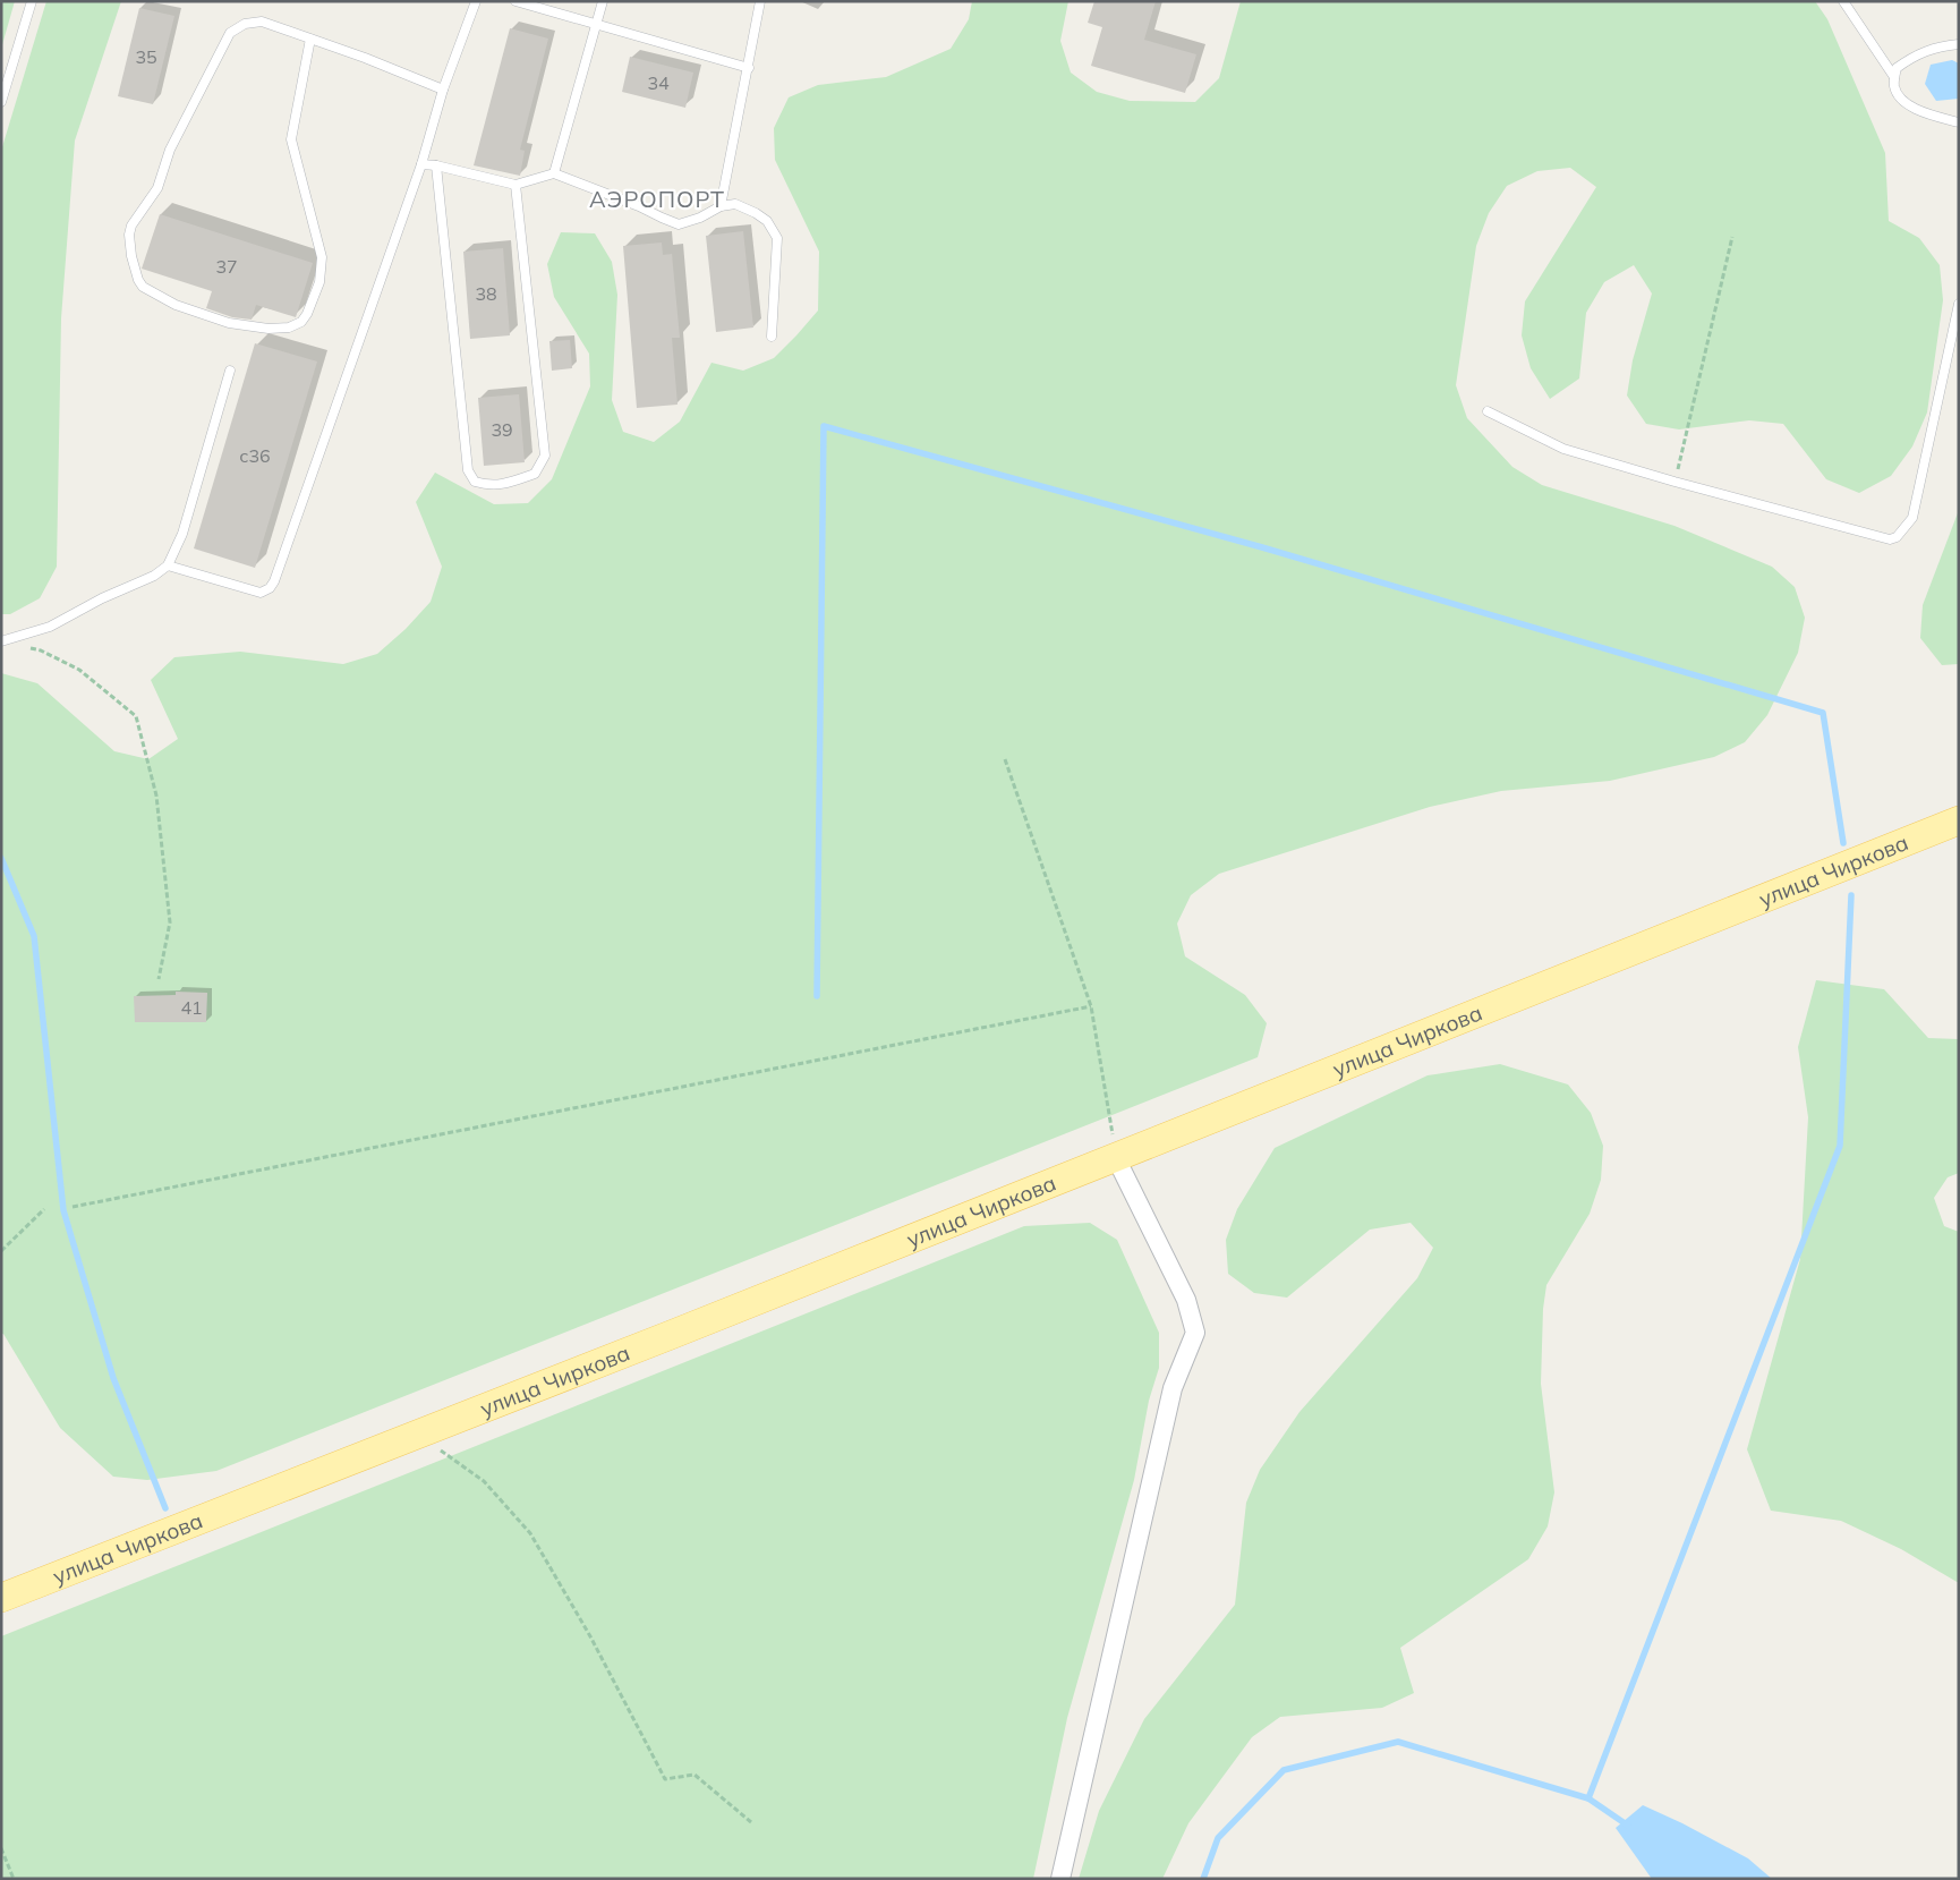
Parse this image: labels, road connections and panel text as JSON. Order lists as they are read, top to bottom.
{
  "streets": {
    "main road": ["улица Чиркова"]
  },
  "districts": ["АЭРОПОРТ"],
  "house_numbers": [
    "35",
    "34",
    "37",
    "38",
    "39",
    "с36",
    "41"
  ]
}
